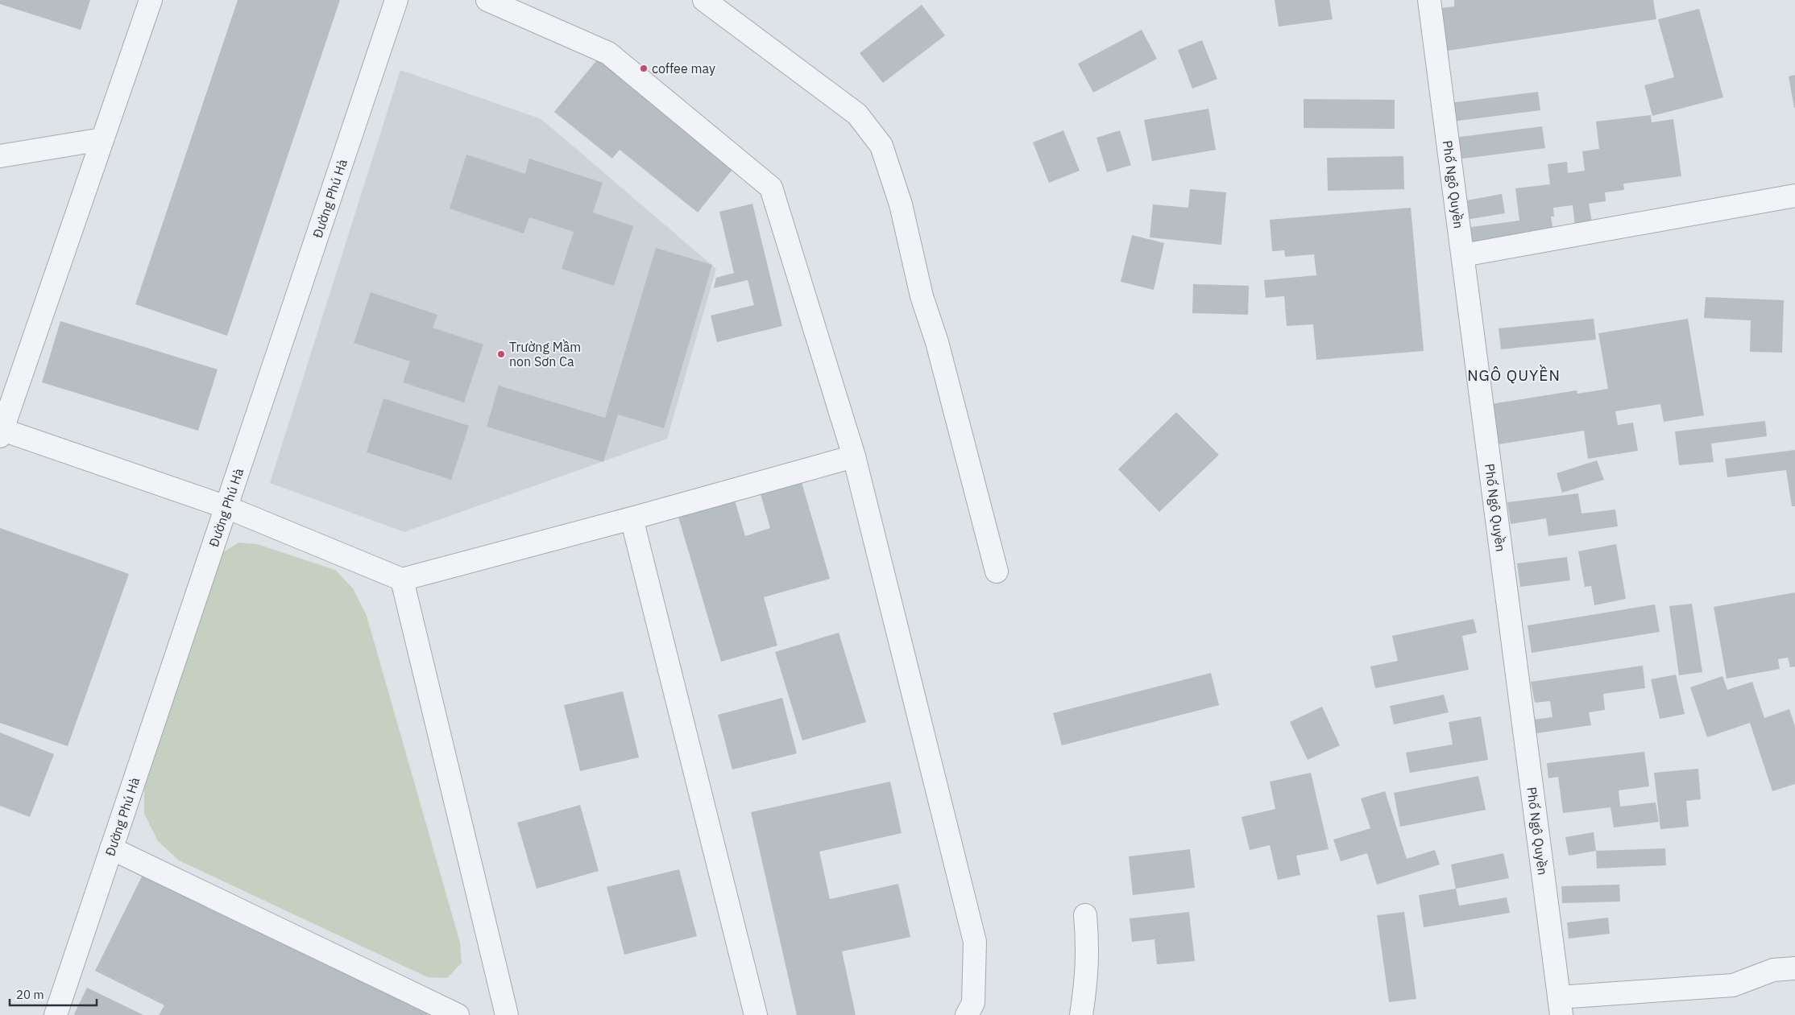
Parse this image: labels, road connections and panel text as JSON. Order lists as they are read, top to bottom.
{
  "streets": {
    "street": ["Phố Ngô Quyền", "Đường Phú Hà"]
  },
  "districts": ["NGÔ QUYỀN"],
  "places": ["coffee may", "Trường Mầm non Sơn Ca"],
  "scale_bar": "20 m"
}
